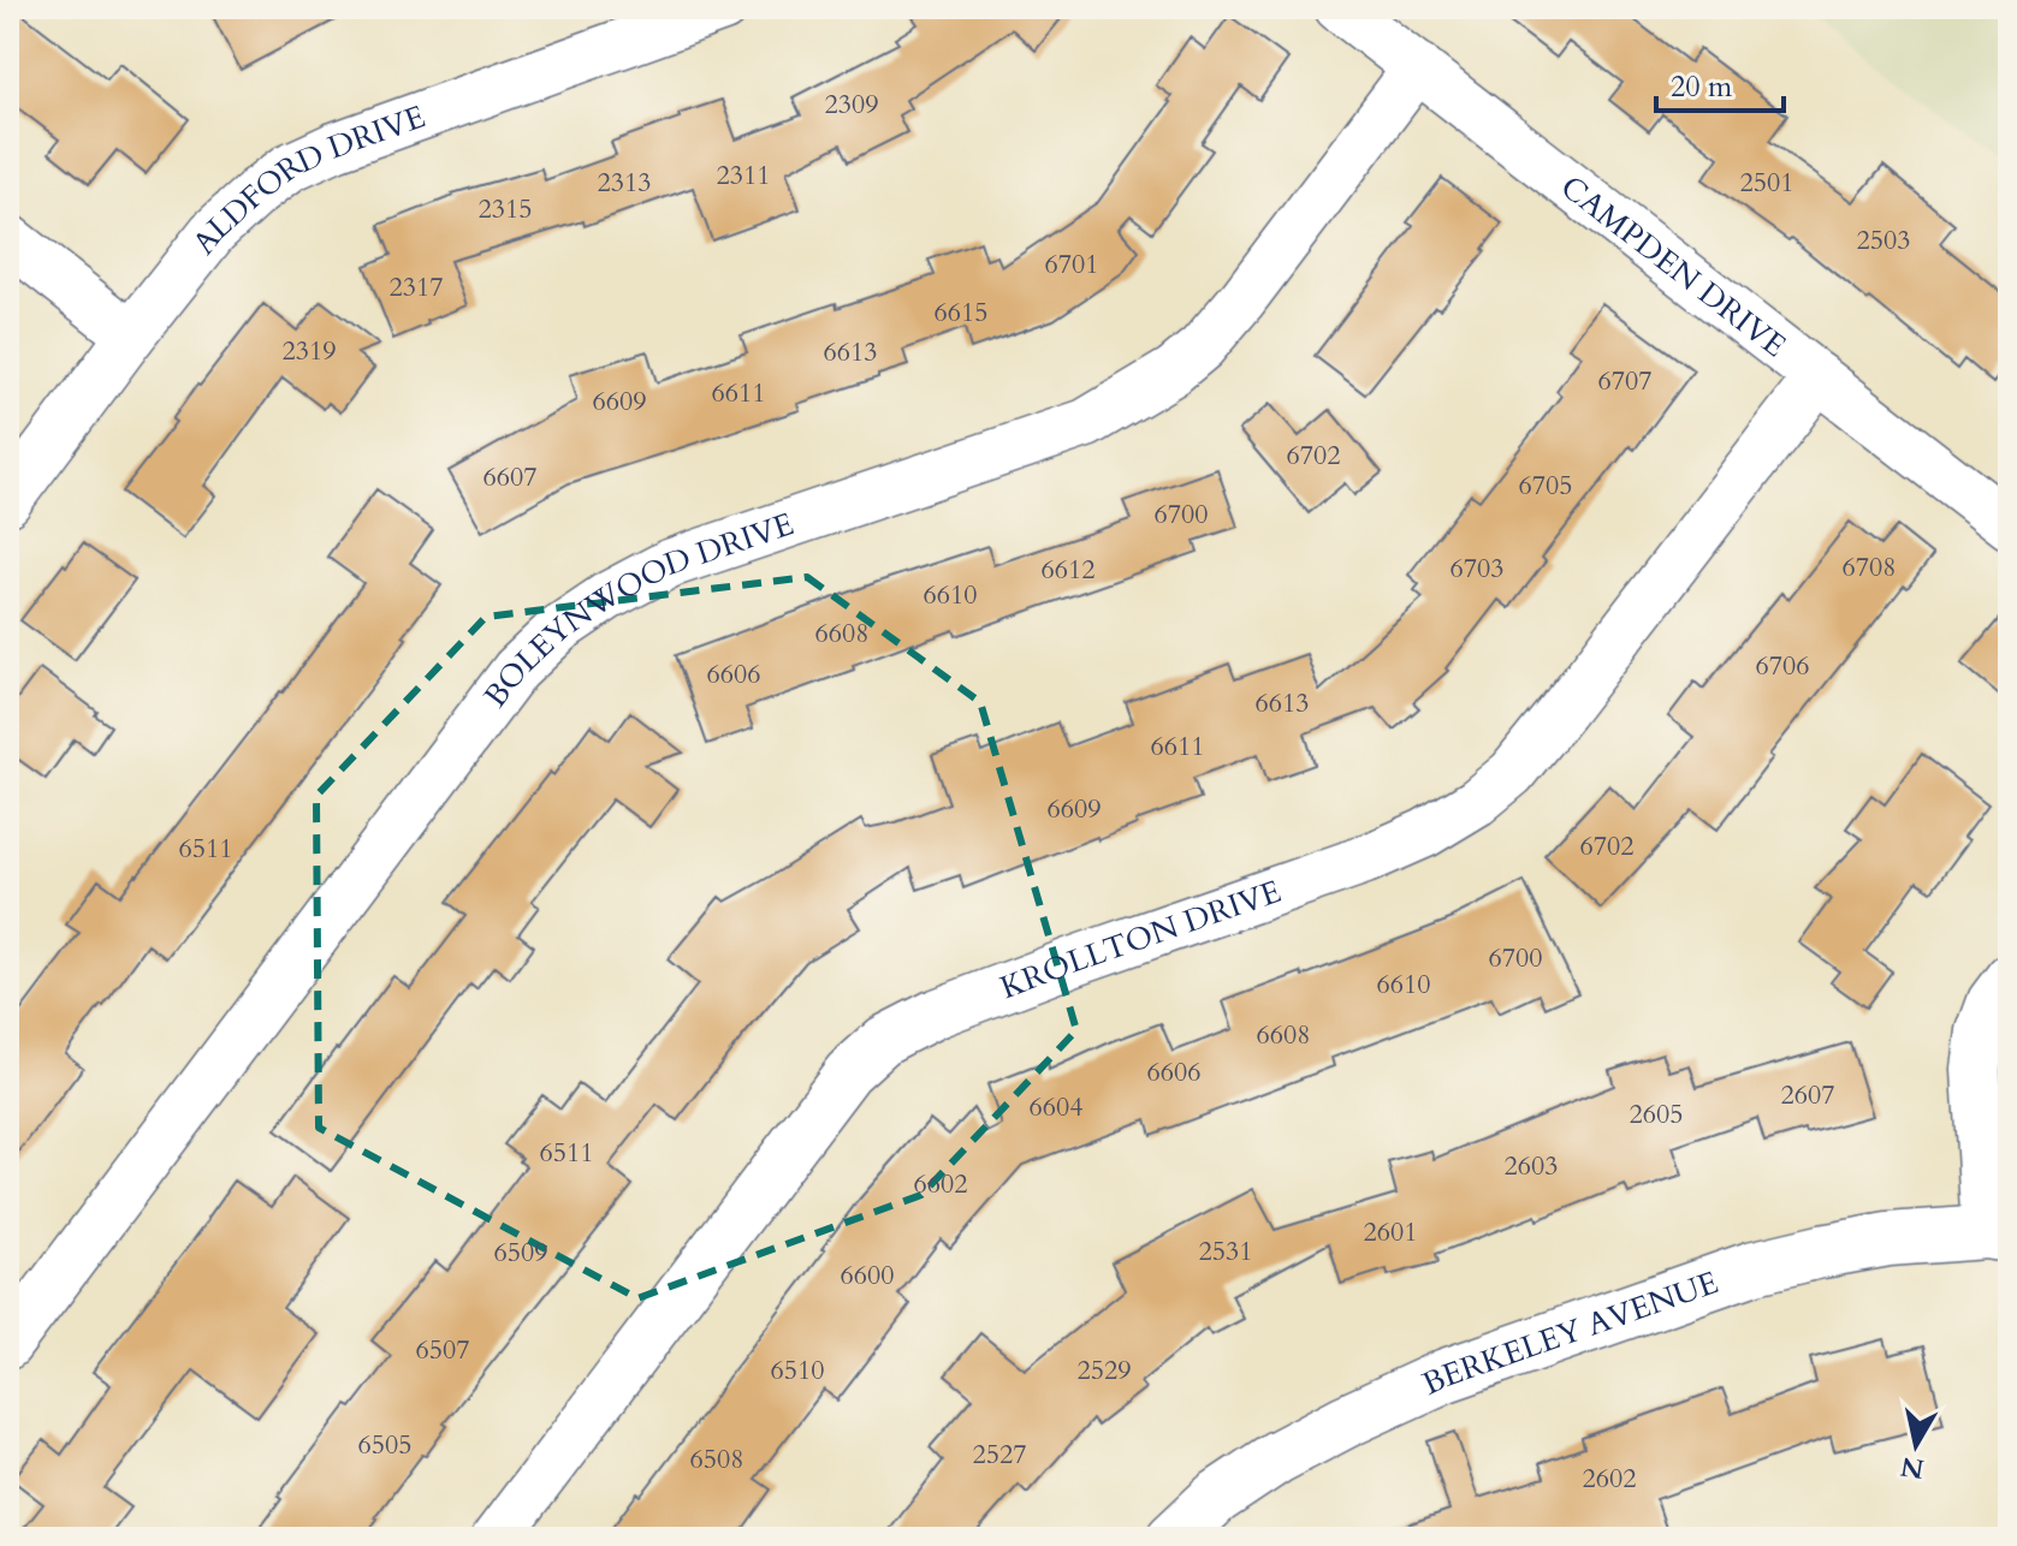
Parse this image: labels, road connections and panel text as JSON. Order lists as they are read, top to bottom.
{
  "streets": {
    "street": [
      "ALDFORD DRIVE",
      "CAMPDEN DRIVE",
      "BOLEYNWOOD DRIVE",
      "KROLLTON DRIVE",
      "BERKELEY AVENUE"
    ]
  },
  "crossings": [
    ["CAMPDEN DRIVE", "BOLEYNWOOD DRIVE"],
    ["CAMPDEN DRIVE", "KROLLTON DRIVE"]
  ],
  "house_numbers": [
    "2309",
    "2311",
    "2313",
    "2501",
    "2315",
    "2503",
    "6701",
    "2317",
    "6615",
    "2319",
    "6613",
    "6707",
    "6611",
    "6609",
    "6702",
    "6607",
    "6705",
    "6700",
    "6708",
    "6703",
    "6612",
    "6610",
    "6608",
    "6706",
    "6606",
    "6613",
    "6611",
    "6609",
    "6702",
    "6511",
    "6700",
    "6610",
    "6608",
    "6606",
    "2607",
    "6604",
    "2605",
    "6511",
    "2603",
    "6602",
    "2601",
    "2531",
    "6509",
    "6600",
    "6507",
    "6510",
    "2529",
    "6505",
    "2527",
    "6508",
    "2602"
  ],
  "scale_bar": "20 m",
  "north": "bottom"
}
